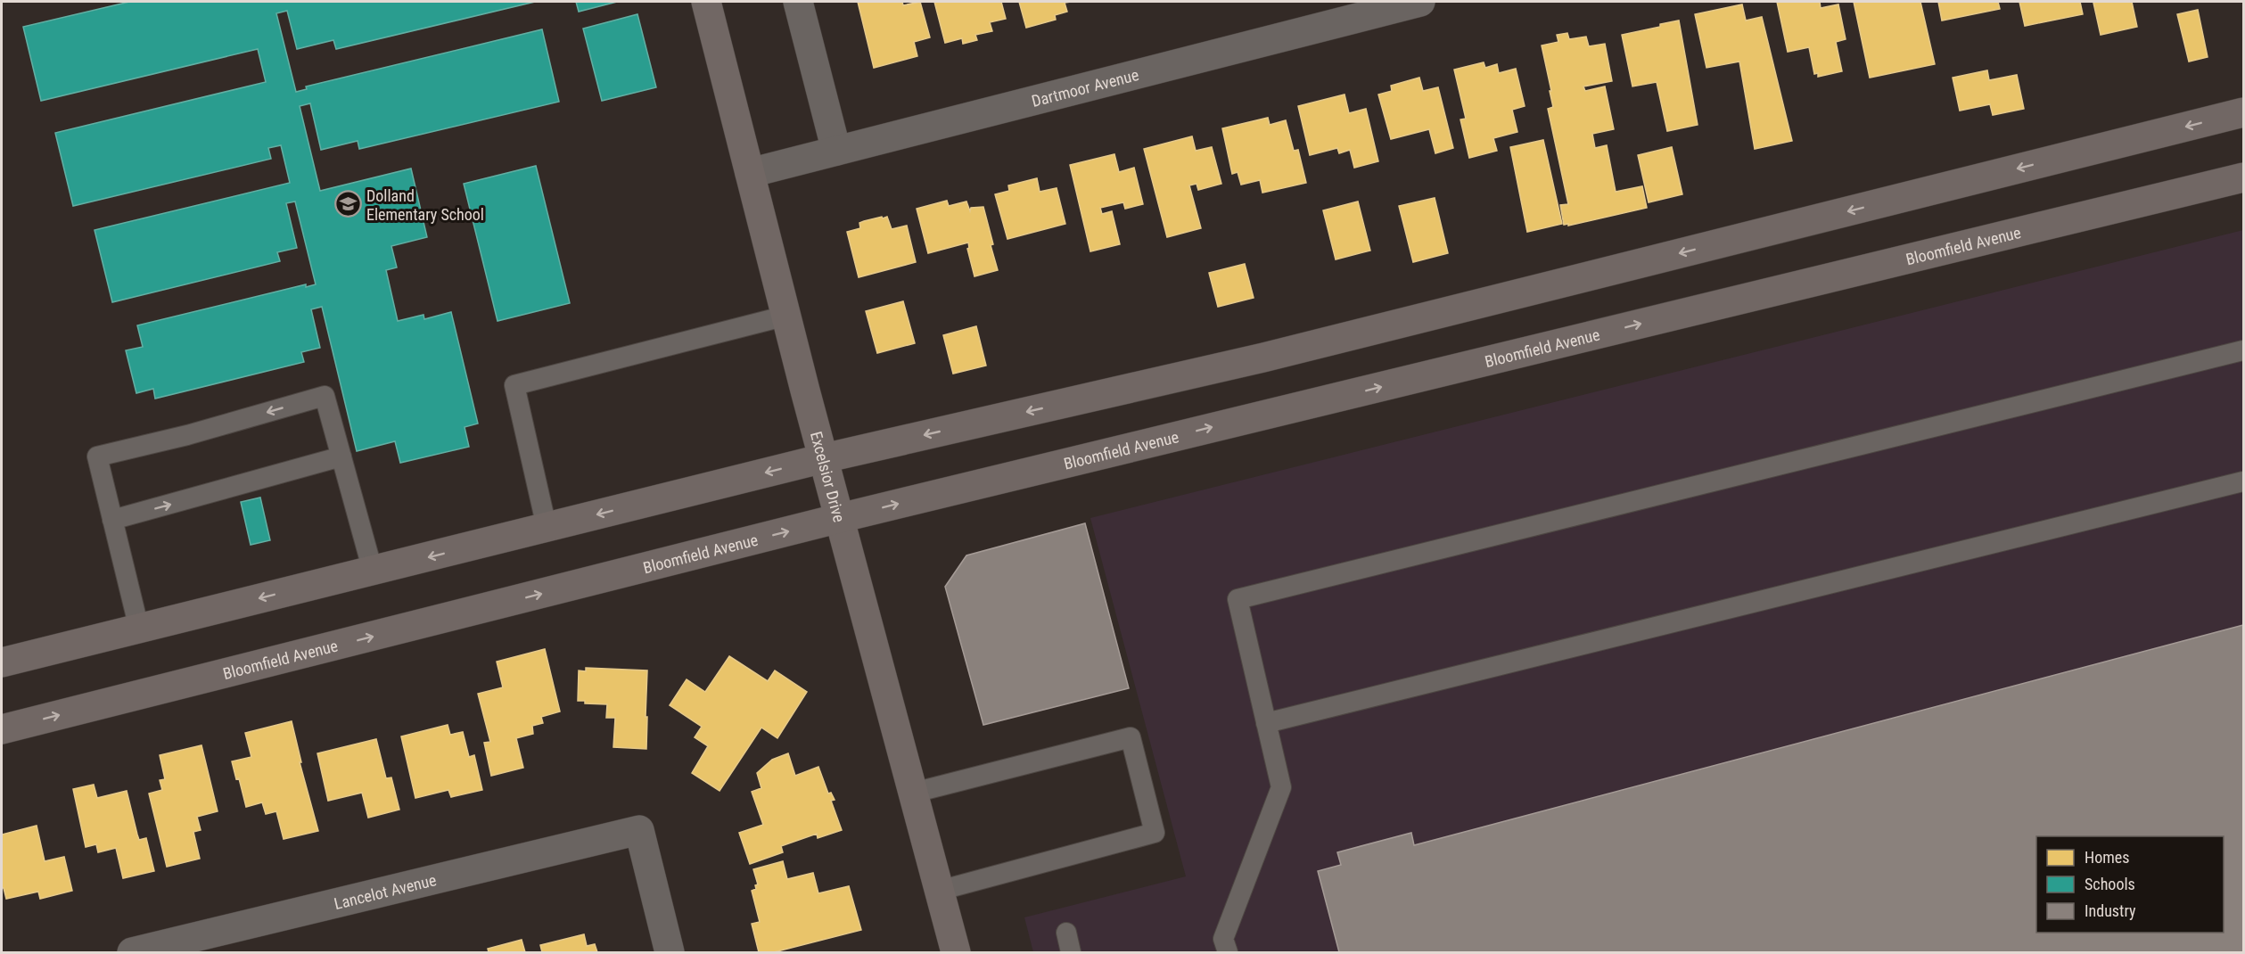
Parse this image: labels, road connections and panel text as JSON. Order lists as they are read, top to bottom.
{
  "streets": {
    "main road": ["Bloomfield Avenue", "Excelsior Drive"],
    "street": ["Dartmoor Avenue", "Lancelot Avenue"]
  },
  "crossings": [
    ["Dartmoor Avenue", "Excelsior Drive"],
    ["Bloomfield Avenue", "Excelsior Drive"]
  ],
  "places": {
    "school or university": ["Dolland Elementary School"]
  },
  "legend": ["Homes", "Schools", "Industry"]
}
